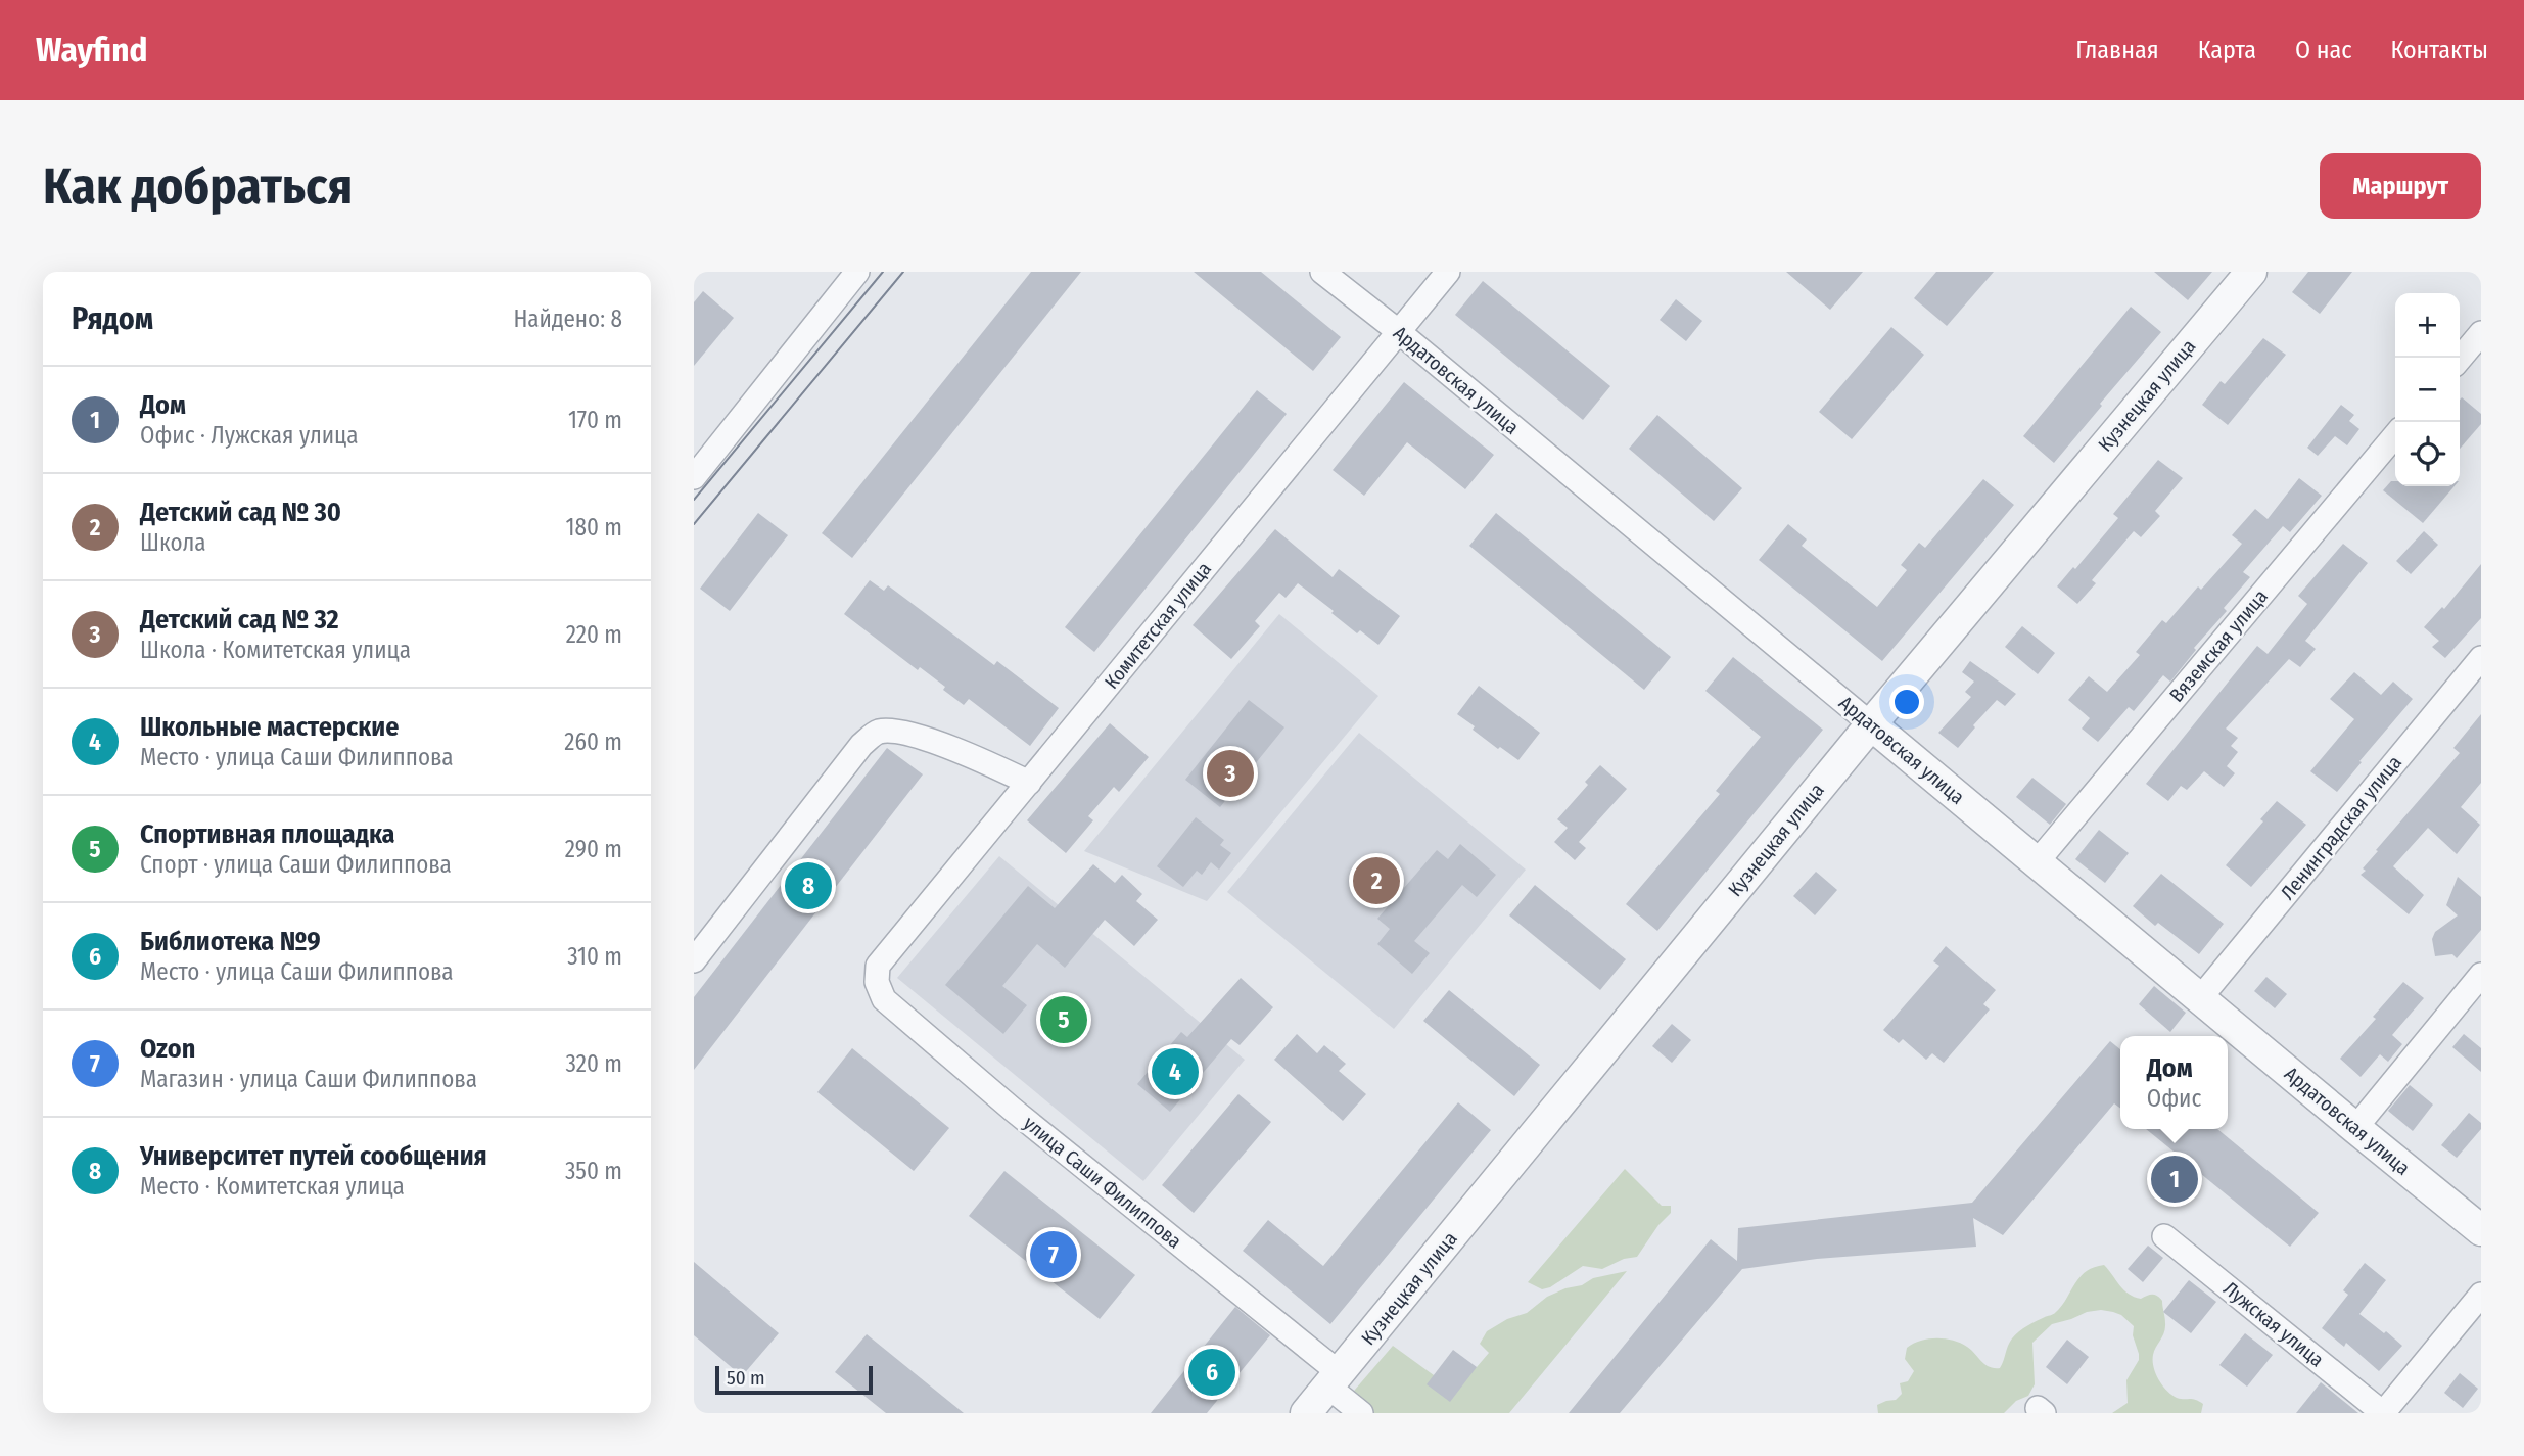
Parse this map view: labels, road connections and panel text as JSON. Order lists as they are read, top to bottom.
{
  "streets": {
    "street": [
      "Ардатовская улица",
      "Кузнецкая улица",
      "Комитетская улица",
      "Вяземская улица",
      "Ленинградская улица",
      "улица Саши Филиппова",
      "Лужская улица"
    ]
  },
  "crossings": [
    ["Ардатовская улица", "Кузнецкая улица"],
    ["Ардатовская улица", "Комитетская улица"],
    ["Ардатовская улица", "Вяземская улица"],
    ["Ардатовская улица", "Ленинградская улица"],
    ["Кузнецкая улица", "улица Саши Филиппова"],
    ["Комитетская улица", "улица Саши Филиппова"]
  ],
  "scale_bar": "50 m",
  "page": {
    "header": "Wayfind",
    "nav": [
      "Главная",
      "Карта",
      "О нас",
      "Контакты"
    ],
    "buttons": "Маршрут",
    "title": "Как добраться",
    "heading": ["Рядом", "Найдено: 8"],
    "map_buttons": ["+", "−"],
    "list": [
      {
        "mark": "1",
        "name": "Дом",
        "note": "Офис · Лужская улица",
        "value": "170 m"
      },
      {
        "mark": "2",
        "name": "Детский сад № 30",
        "note": "Школа",
        "value": "180 m"
      },
      {
        "mark": "3",
        "name": "Детский сад № 32",
        "note": "Школа · Комитетская улица",
        "value": "220 m"
      },
      {
        "mark": "4",
        "name": "Школьные мастерские",
        "note": "Место · улица Саши Филиппова",
        "value": "260 m"
      },
      {
        "mark": "5",
        "name": "Спортивная площадка",
        "note": "Спорт · улица Саши Филиппова",
        "value": "290 m"
      },
      {
        "mark": "6",
        "name": "Библиотека №9",
        "note": "Место · улица Саши Филиппова",
        "value": "310 m"
      },
      {
        "mark": "7",
        "name": "Ozon",
        "note": "Магазин · улица Саши Филиппова",
        "value": "320 m"
      },
      {
        "mark": "8",
        "name": "Университет путей сообщения",
        "note": "Место · Комитетская улица",
        "value": "350 m"
      }
    ],
    "pins": [
      "3",
      "2",
      "8",
      "5",
      "4",
      "1",
      "7",
      "6"
    ],
    "popup": ["Дом", "Офис"],
    "scale": "50 m"
  }
}
